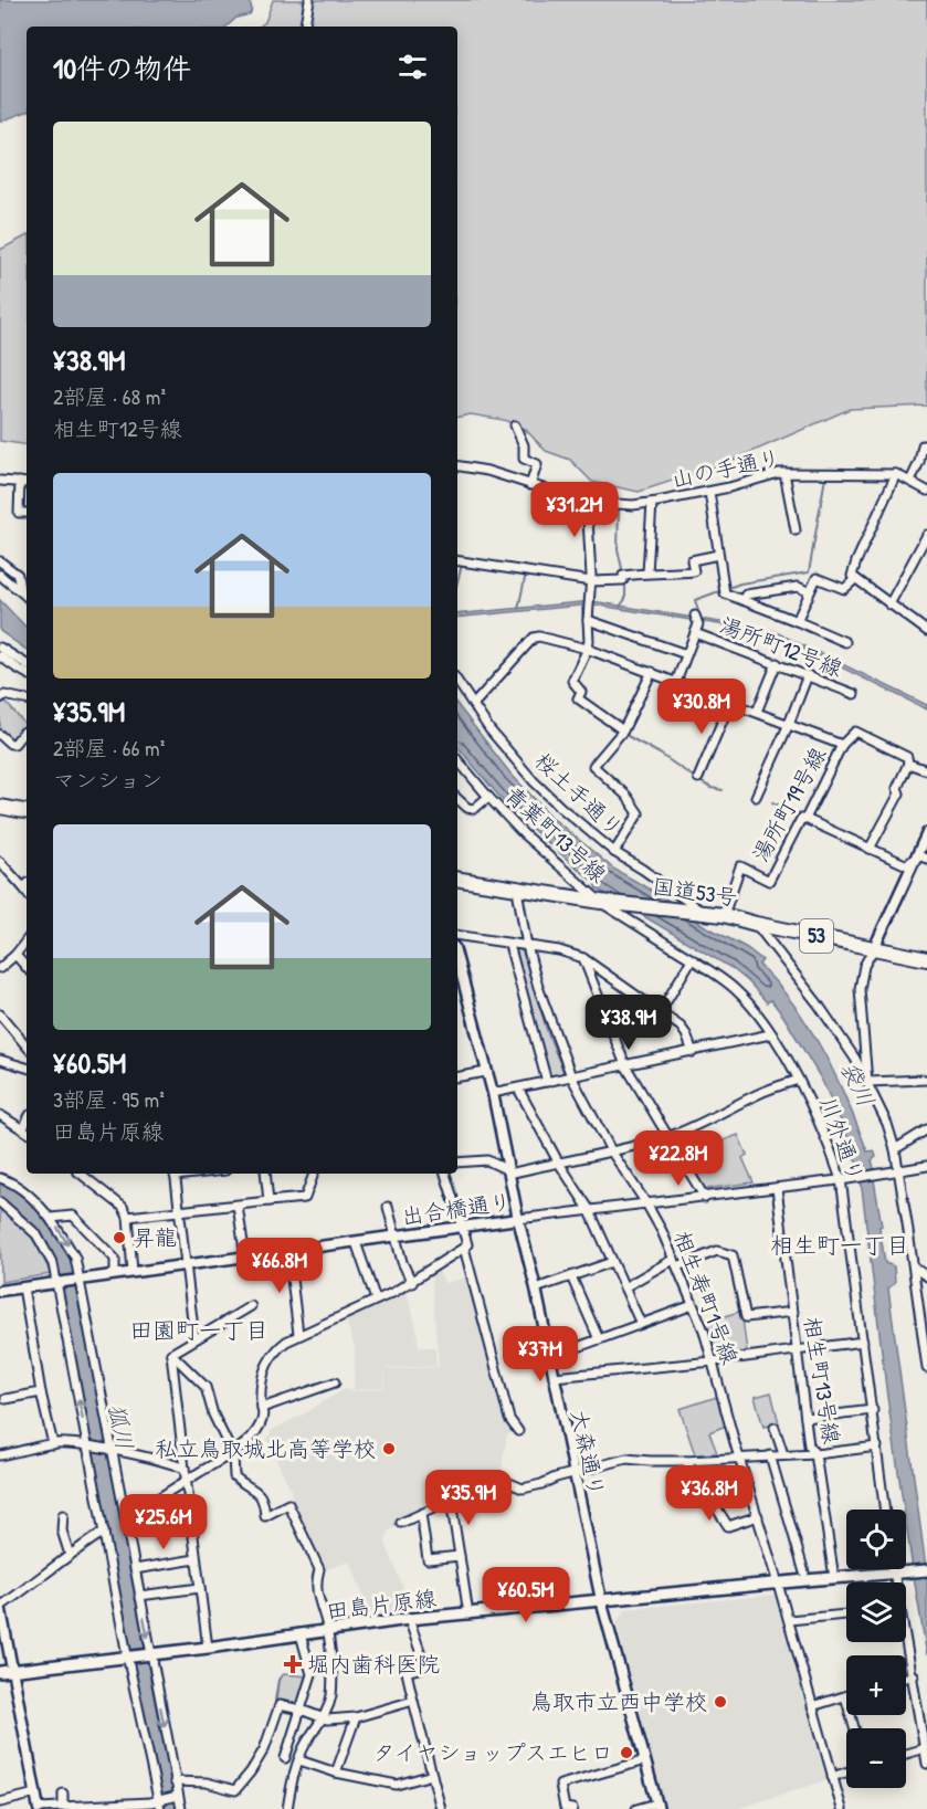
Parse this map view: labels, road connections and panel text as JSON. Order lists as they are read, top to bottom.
{
  "streets": {
    "highway": ["国道53号", "53"],
    "main road": ["田島片原線"],
    "street": [
      "山の手通り",
      "湯所町12号線",
      "桜土手通り",
      "湯所町19号線",
      "青葉町13号線",
      "川外通り",
      "出合橋通り",
      "相生寿町1号線",
      "相生町13号線",
      "大森通り"
    ]
  },
  "crossings": [
    ["桜土手通り", "国道53号"],
    ["湯所町19号線", "国道53号"],
    ["青葉町13号線", "国道53号"],
    ["青葉町13号線", "川外通り"],
    ["国道53号", "川外通り"],
    ["国道53号", "相生寿町1号線"],
    ["川外通り", "出合橋通り"],
    ["出合橋通り", "相生寿町1号線"],
    ["出合橋通り", "相生町13号線"],
    ["出合橋通り", "大森通り"],
    ["相生寿町1号線", "田島片原線"],
    ["相生町13号線", "田島片原線"],
    ["大森通り", "田島片原線"]
  ],
  "districts": ["相生町一丁目", "田園町一丁目"],
  "water": ["袋川", "狐川"],
  "places": {
    "other": [
      "昇龍",
      "私立鳥取城北高等学校",
      "鳥取市立西中学校",
      "タイヤショップスエヒロ"
    ],
    "health": ["堀内歯科医院"]
  },
  "page": {
    "heading": "10件の物件",
    "list": [
      {
        "name": "¥38.9M",
        "note": "2部屋 · 68 m² · 相生町12号線"
      },
      {
        "name": "¥35.9M",
        "note": "2部屋 · 66 m² · マンション"
      },
      {
        "name": "¥60.5M",
        "note": "3部屋 · 95 m² · 田島片原線"
      }
    ],
    "price": [
      "¥31.2M",
      "¥30.8M",
      "¥38.9M",
      "¥22.8M",
      "¥66.8M",
      "¥37M",
      "¥36.8M",
      "¥35.9M",
      "¥25.6M",
      "¥60.5M"
    ],
    "map_buttons": ["+", "−"]
  }
}
